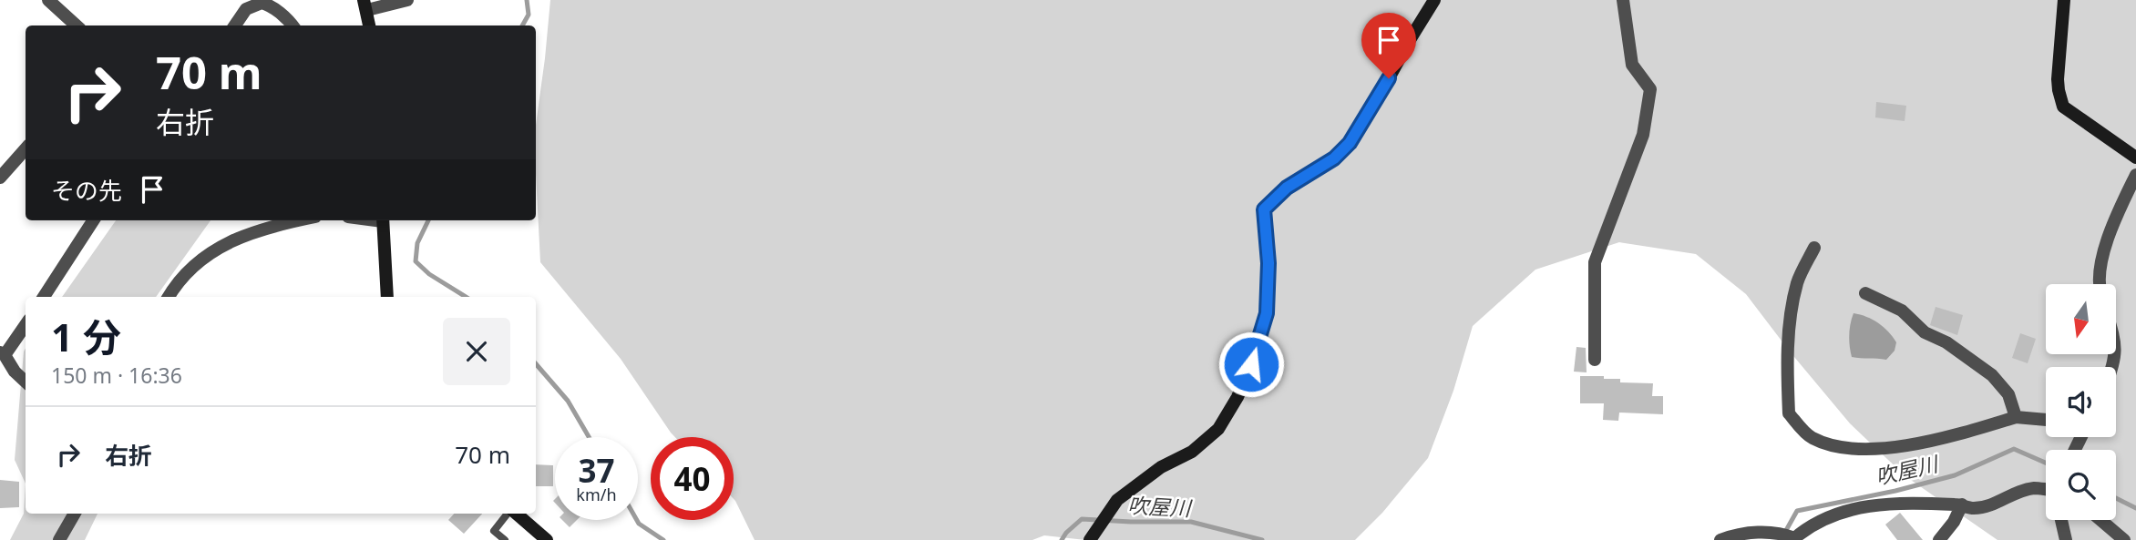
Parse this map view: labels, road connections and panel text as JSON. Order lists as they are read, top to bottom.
{
  "water": ["吹屋川"],
  "north": "bottom",
  "page": {
    "turn": ["70 m", "右折"],
    "then": "その先",
    "heading": ["1 分", "150 m · 16:36"],
    "list": [
      {
        "name": "右折",
        "value": "70 m"
      }
    ],
    "speed": "37 km/h",
    "limit": "40"
  }
}
